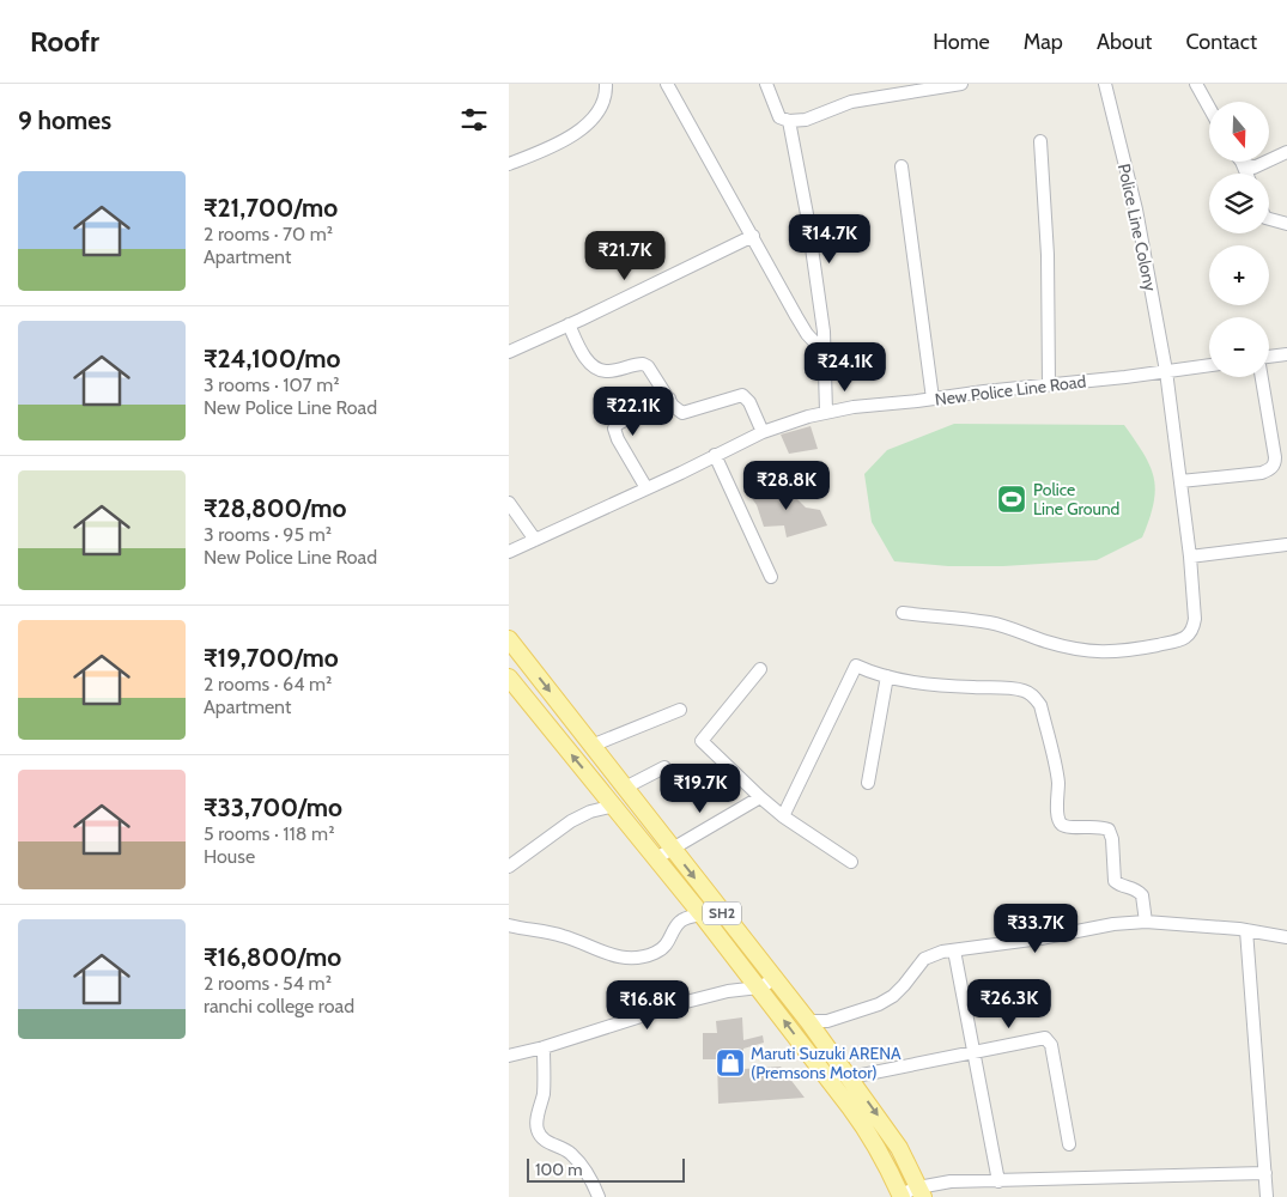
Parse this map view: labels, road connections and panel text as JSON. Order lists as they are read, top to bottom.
{
  "streets": {
    "main road": ["SH2"],
    "street": ["Police Line Colony", "New Police Line Road"]
  },
  "crossings": [
    ["Police Line Colony", "New Police Line Road"]
  ],
  "places": {
    "sports": ["Police Line Ground"],
    "shop": ["Maruti Suzuki ARENA (Premsons Motor)"]
  },
  "scale_bar": "100 m",
  "north": "bottom",
  "page": {
    "header": "Roofr",
    "nav": [
      "Home",
      "Map",
      "About",
      "Contact"
    ],
    "heading": "9 homes",
    "map_buttons": ["+", "−"],
    "list": [
      {
        "name": "₹21,700/mo",
        "note": "2 rooms · 70 m² · Apartment"
      },
      {
        "name": "₹24,100/mo",
        "note": "3 rooms · 107 m² · New Police Line Road"
      },
      {
        "name": "₹28,800/mo",
        "note": "3 rooms · 95 m² · New Police Line Road"
      },
      {
        "name": "₹19,700/mo",
        "note": "2 rooms · 64 m² · Apartment"
      },
      {
        "name": "₹33,700/mo",
        "note": "5 rooms · 118 m² · House"
      },
      {
        "name": "₹16,800/mo",
        "note": "2 rooms · 54 m² · ranchi college road"
      }
    ],
    "price": [
      "₹14.7K",
      "₹21.7K",
      "₹24.1K",
      "₹22.1K",
      "₹28.8K",
      "₹19.7K",
      "₹33.7K",
      "₹26.3K",
      "₹16.8K"
    ],
    "scale": "100 m"
  }
}
